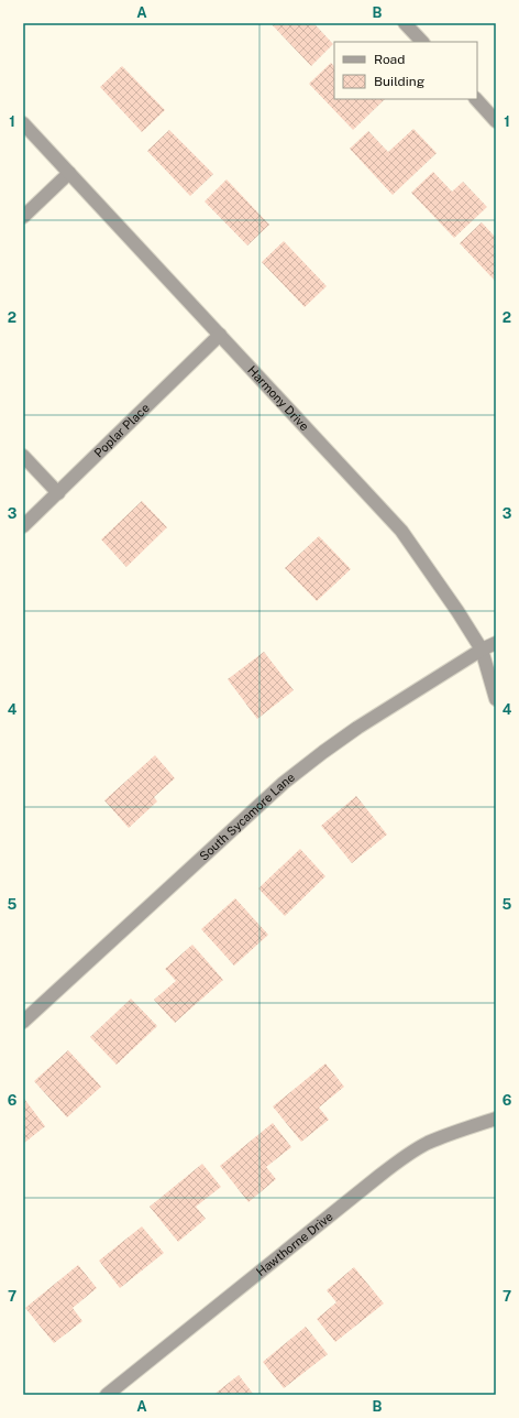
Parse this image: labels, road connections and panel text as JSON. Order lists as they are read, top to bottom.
{
  "streets": {
    "street": [
      "Harmony Drive",
      "Poplar Place",
      "South Sycamore Lane",
      "Hawthorne Drive"
    ]
  },
  "crossings": [
    ["Harmony Drive", "Poplar Place"],
    ["Harmony Drive", "South Sycamore Lane"]
  ],
  "legend": ["Road", "Building"],
  "grid": {
    "columns": ["A", "B"],
    "rows": [
      "1",
      "2",
      "3",
      "4",
      "5",
      "6",
      "7"
    ]
  }
}
